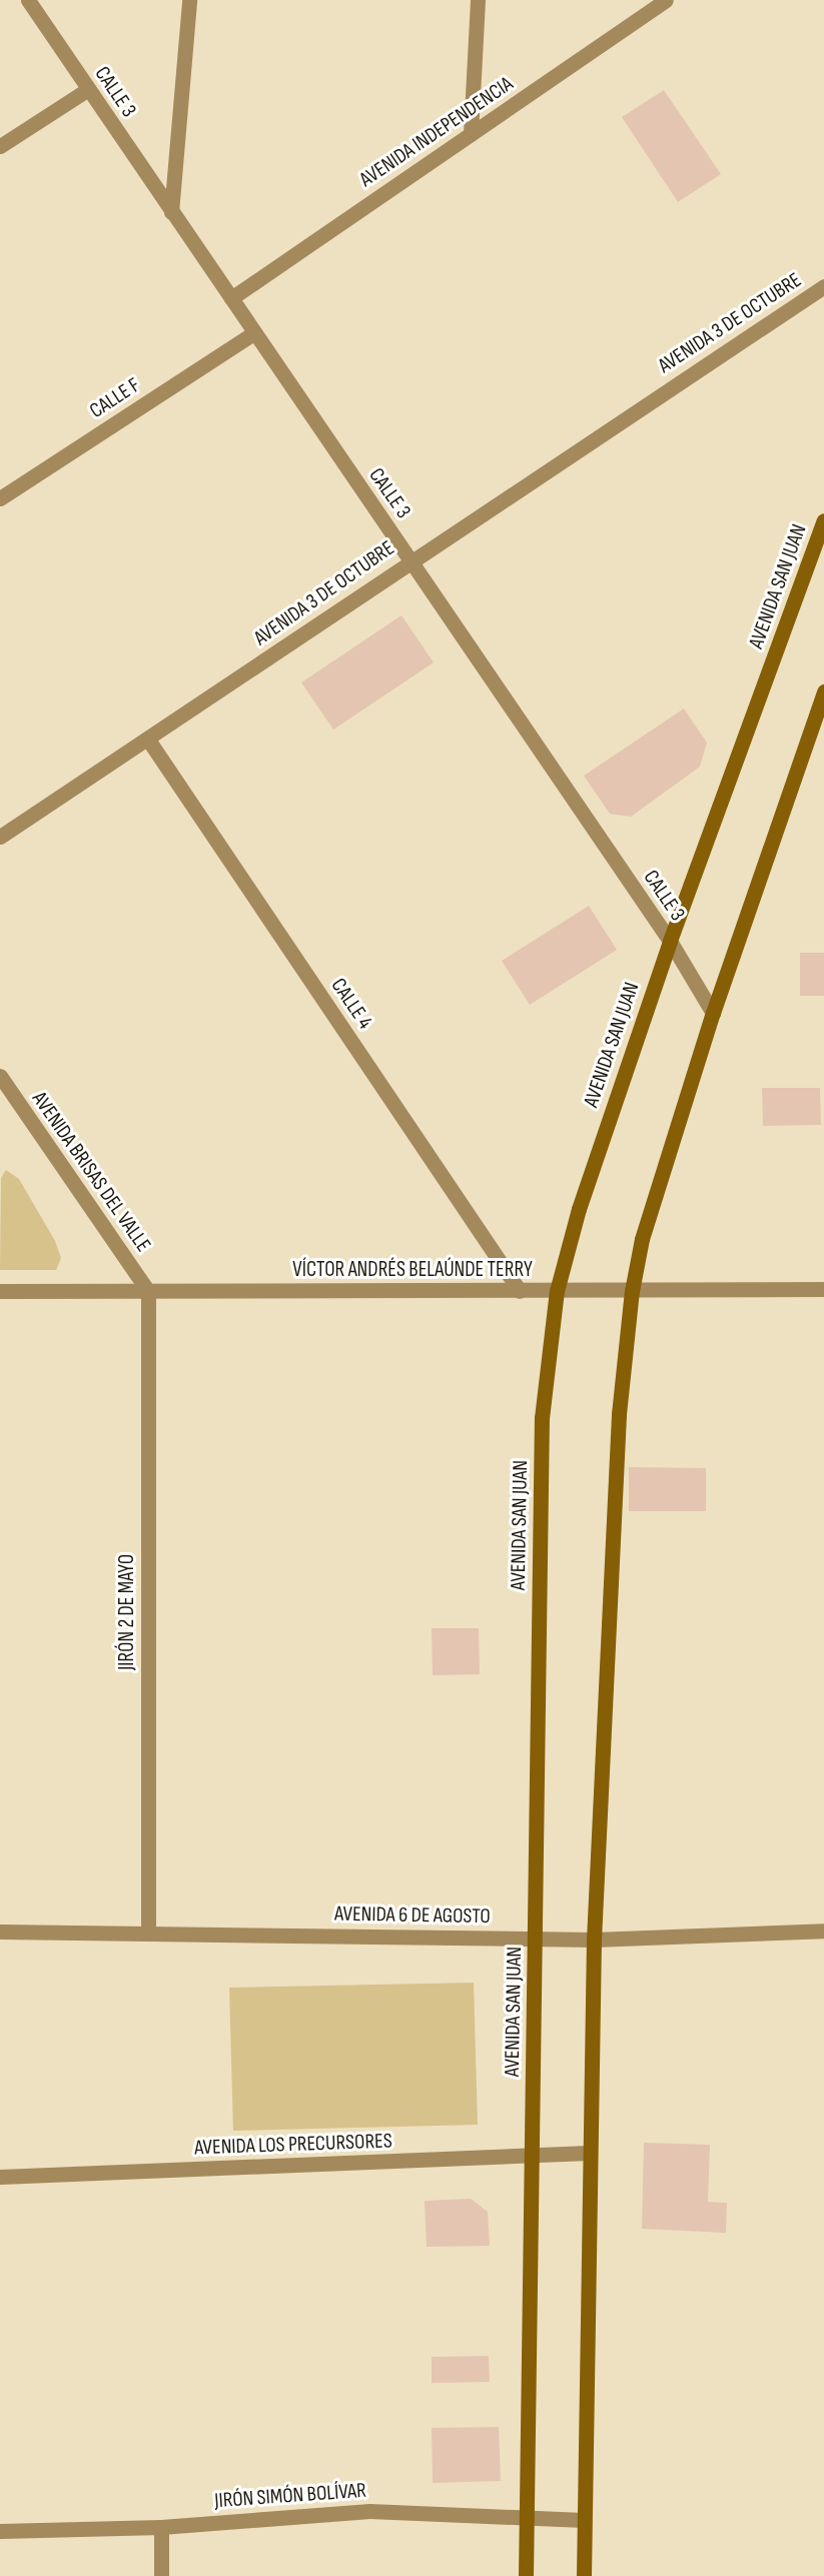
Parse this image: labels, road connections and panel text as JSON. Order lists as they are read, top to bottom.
{
  "streets": {
    "main road": ["AVENIDA SAN JUAN"],
    "street": [
      "CALLE 3",
      "AVENIDA INDEPENDENCIA",
      "AVENIDA 3 DE OCTUBRE",
      "CALLE F",
      "CALLE 4",
      "AVENIDA BRISAS DEL VALLE",
      "VÍCTOR ANDRÉS BELAÚNDE TERRY",
      "JIRÓN 2 DE MAYO",
      "AVENIDA 6 DE AGOSTO",
      "AVENIDA LOS PRECURSORES",
      "JIRÓN SIMÓN BOLÍVAR"
    ]
  },
  "crossings": [
    ["CALLE 3", "AVENIDA INDEPENDENCIA"],
    ["CALLE 3", "AVENIDA 3 DE OCTUBRE"],
    ["CALLE 3", "CALLE F"],
    ["CALLE 3", "AVENIDA SAN JUAN"],
    ["AVENIDA 3 DE OCTUBRE", "CALLE 4"],
    ["AVENIDA SAN JUAN", "VÍCTOR ANDRÉS BELAÚNDE TERRY"],
    ["AVENIDA SAN JUAN", "AVENIDA 6 DE AGOSTO"],
    ["AVENIDA SAN JUAN", "AVENIDA LOS PRECURSORES"],
    ["AVENIDA SAN JUAN", "JIRÓN SIMÓN BOLÍVAR"],
    ["CALLE 4", "VÍCTOR ANDRÉS BELAÚNDE TERRY"],
    ["AVENIDA BRISAS DEL VALLE", "VÍCTOR ANDRÉS BELAÚNDE TERRY"],
    ["AVENIDA BRISAS DEL VALLE", "JIRÓN 2 DE MAYO"],
    ["VÍCTOR ANDRÉS BELAÚNDE TERRY", "JIRÓN 2 DE MAYO"],
    ["JIRÓN 2 DE MAYO", "AVENIDA 6 DE AGOSTO"]
  ]
}
